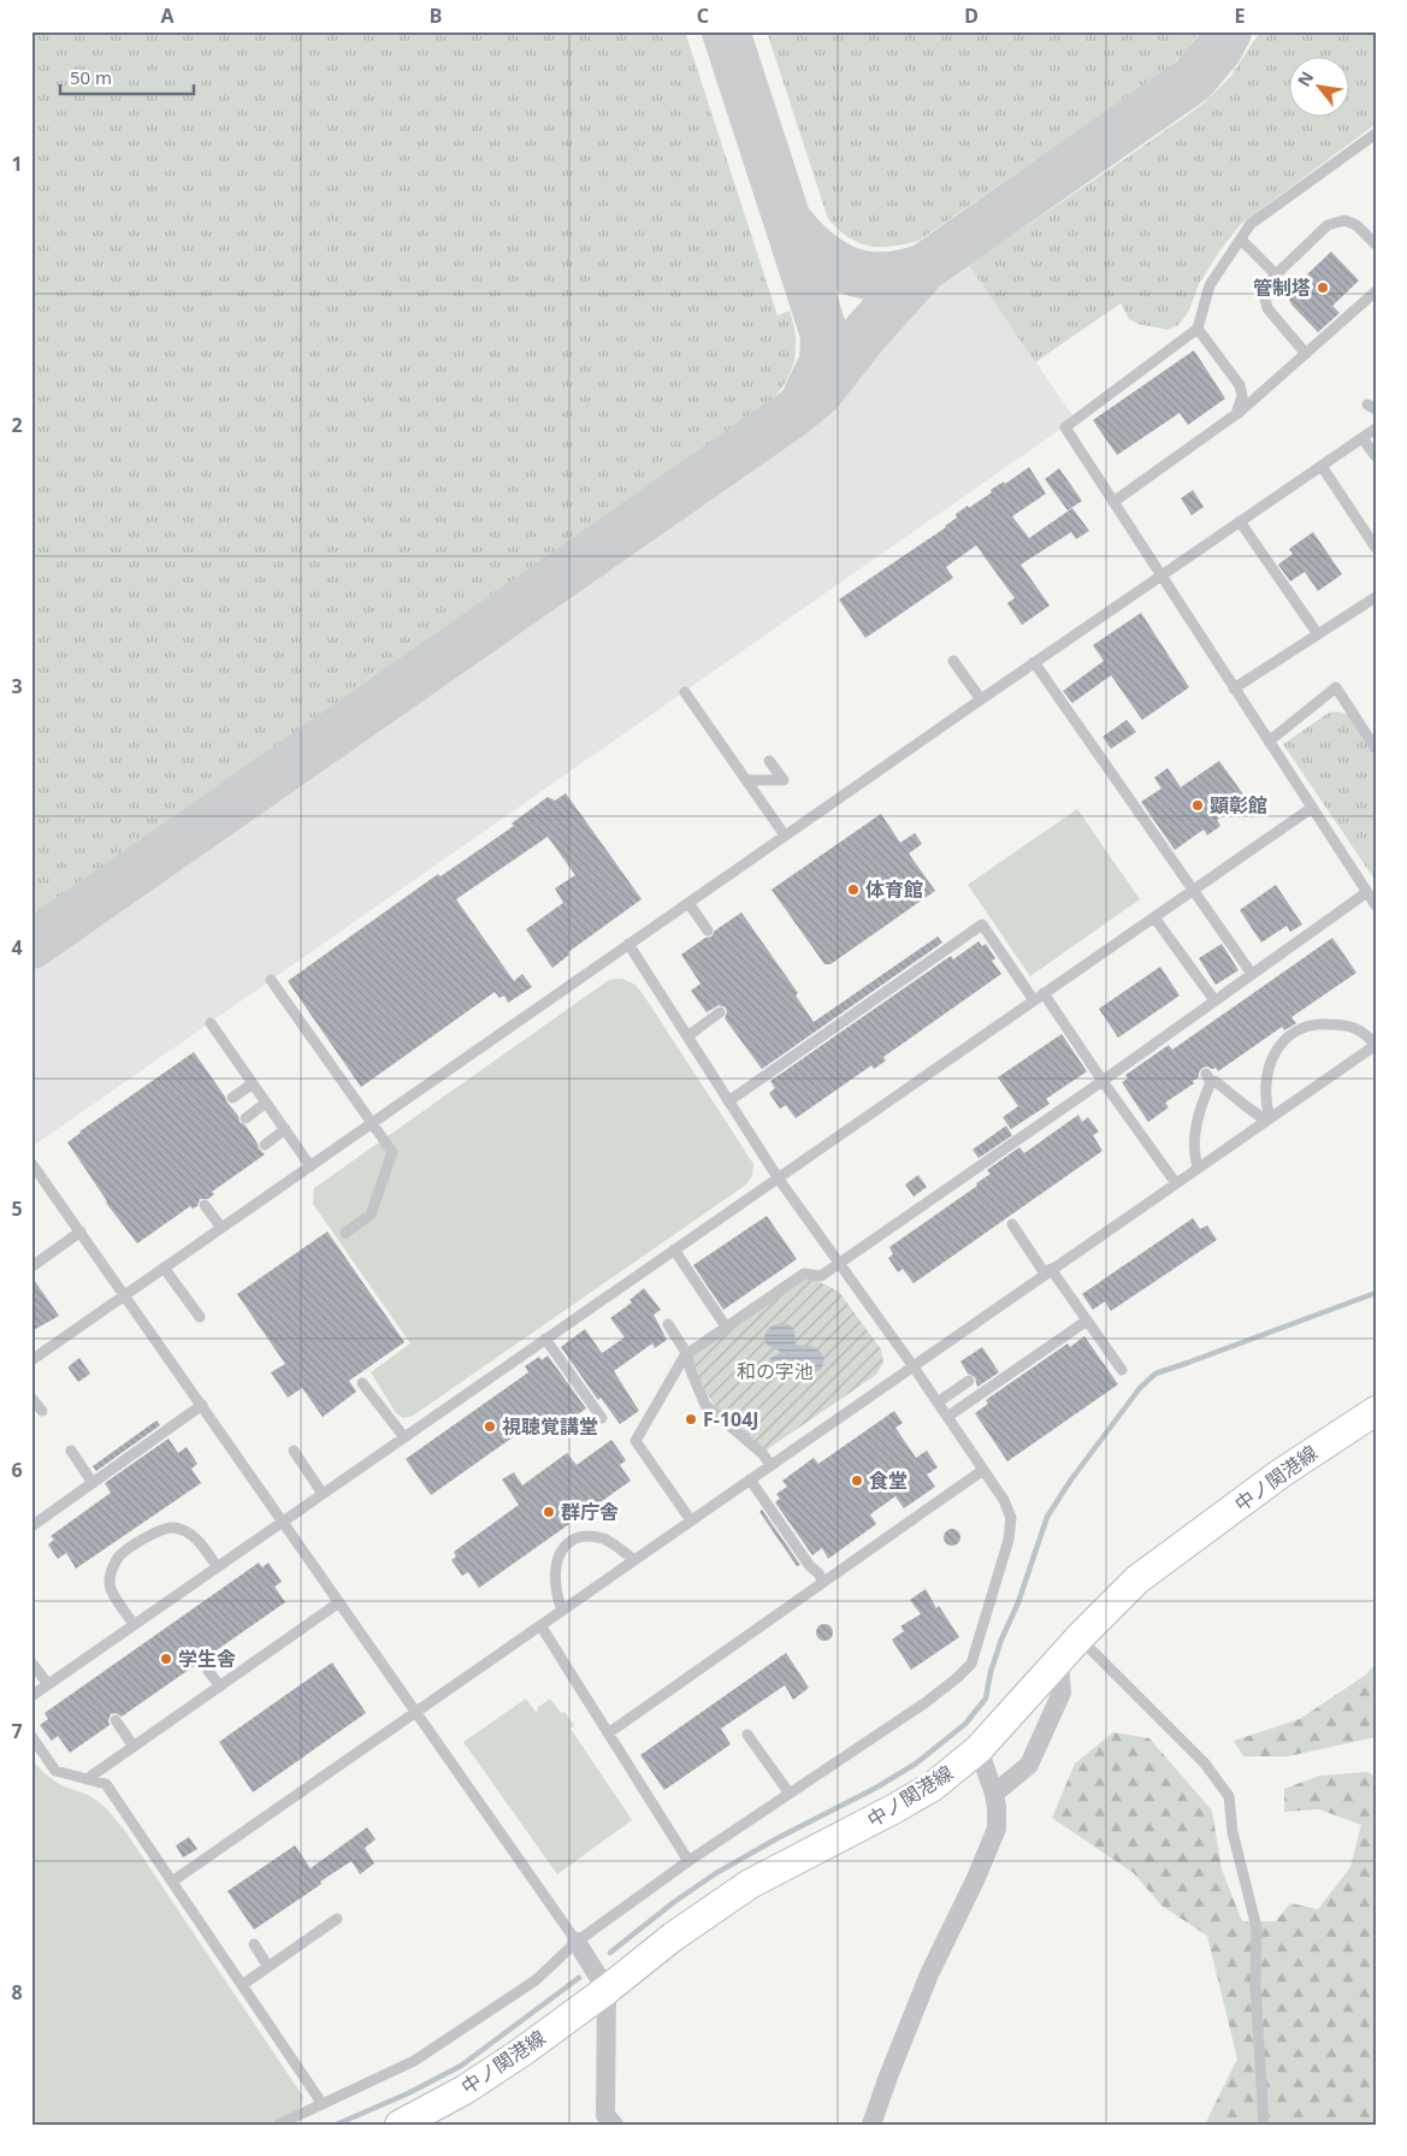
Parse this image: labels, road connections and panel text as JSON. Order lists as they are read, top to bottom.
{
  "streets": {
    "main road": ["中ノ関港線"]
  },
  "parks": ["和の字池"],
  "places": [
    "管制塔",
    "顕彰館",
    "体育館",
    "F-104J",
    "視聴覚講堂",
    "食堂",
    "群庁舎",
    "学生舎"
  ],
  "scale_bar": "50 m",
  "north": "top left",
  "grid": {
    "columns": [
      "A",
      "B",
      "C",
      "D",
      "E"
    ],
    "rows": [
      "1",
      "2",
      "3",
      "4",
      "5",
      "6",
      "7",
      "8"
    ]
  }
}
